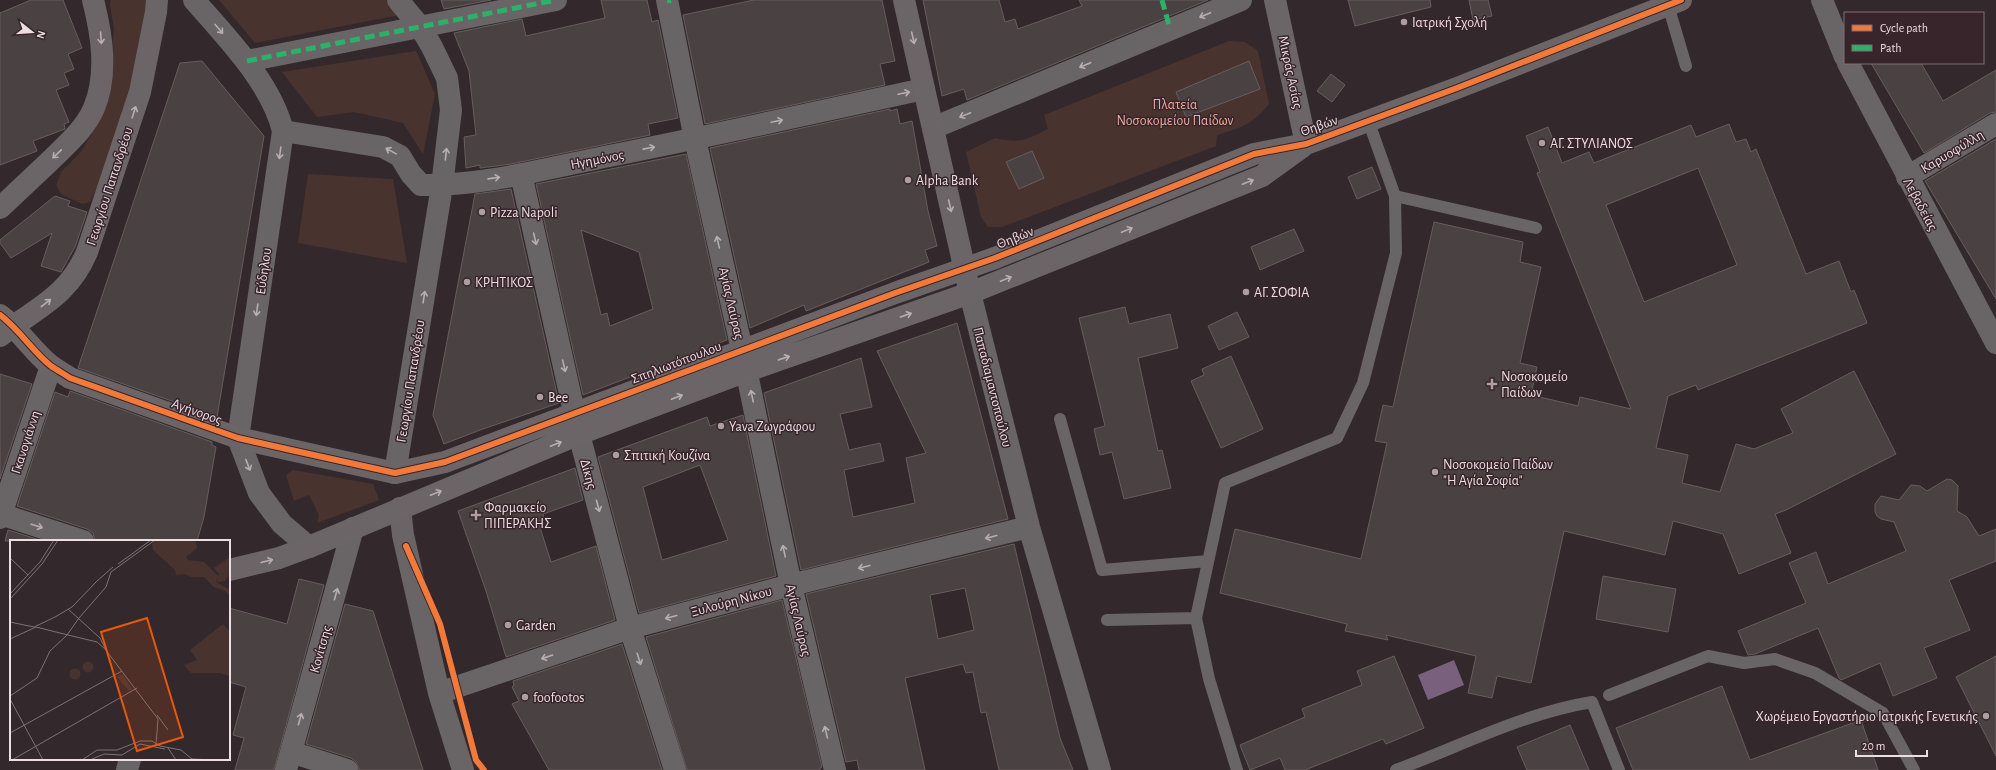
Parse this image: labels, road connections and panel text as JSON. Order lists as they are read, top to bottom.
{
  "streets": {
    "street": [
      "Μικράς Ασίας",
      "Θηβών",
      "Καρυοφύλλη",
      "Ηγημόνος",
      "Γεωργίου Παπανδρέου",
      "Λεβαδείας",
      "Εύδηλου",
      "Αγίας Λαύρας",
      "Σπηλιωτόπουλου",
      "Παπαδιαμαντοπούλου",
      "Αγήνορος",
      "Γκανογιάννη",
      "Δίκης",
      "Ξυλούρη Νίκου",
      "Κονίτσης"
    ]
  },
  "crossings": [
    ["Μικράς Ασίας", "Θηβών"],
    ["Θηβών", "Σπηλιωτόπουλου"],
    ["Θηβών", "Παπαδιαμαντοπούλου"],
    ["Καρυοφύλλη", "Λεβαδείας"],
    ["Ηγημόνος", "Γεωργίου Παπανδρέου"],
    ["Ηγημόνος", "Εύδηλου"],
    ["Ηγημόνος", "Αγίας Λαύρας"],
    ["Ηγημόνος", "Παπαδιαμαντοπούλου"],
    ["Ηγημόνος", "Δίκης"],
    ["Γεωργίου Παπανδρέου", "Σπηλιωτόπουλου"],
    ["Γεωργίου Παπανδρέου", "Αγήνορος"],
    ["Γεωργίου Παπανδρέου", "Ξυλούρη Νίκου"],
    ["Εύδηλου", "Σπηλιωτόπουλου"],
    ["Εύδηλου", "Αγήνορος"],
    ["Αγίας Λαύρας", "Σπηλιωτόπουλου"],
    ["Αγίας Λαύρας", "Ξυλούρη Νίκου"],
    ["Σπηλιωτόπουλου", "Παπαδιαμαντοπούλου"],
    ["Σπηλιωτόπουλου", "Αγήνορος"],
    ["Σπηλιωτόπουλου", "Δίκης"],
    ["Σπηλιωτόπουλου", "Κονίτσης"],
    ["Παπαδιαμαντοπούλου", "Ξυλούρη Νίκου"],
    ["Αγήνορος", "Γκανογιάννη"],
    ["Δίκης", "Ξυλούρη Νίκου"]
  ],
  "one_way": [
    "Γεωργίου Παπανδρέου",
    "Εύδηλου",
    "Αγίας Λαύρας",
    "Δίκης",
    "Ξυλούρη Νίκου",
    "Κονίτσης"
  ],
  "parks": ["Πλατεία Νοσοκομείου Παίδων"],
  "places": {
    "other": [
      "Ιατρική Σχολή",
      "ΑΓ. ΣΤΥΛΙΑΝΟΣ",
      "Alpha Bank",
      "Pizza Napoli",
      "ΚΡΗΤΙΚΟΣ",
      "ΑΓ. ΣΟΦΙΑ",
      "Bee",
      "Yava Ζωγράφου",
      "Σπιτική Κουζίνα",
      "Νοσοκομείο Παίδων \"Η Αγία Σοφία\"",
      "Garden",
      "foofootos",
      "Χωρέμειο Εργαστήριο Ιατρικής Γενετικής"
    ],
    "health": ["Νοσοκομείο Παίδων", "Φαρμακείο ΠΙΠΕΡΑΚΗΣ"]
  },
  "legend": ["Cycle path", "Path"],
  "scale_bar": "20 m",
  "north": "right"
}
